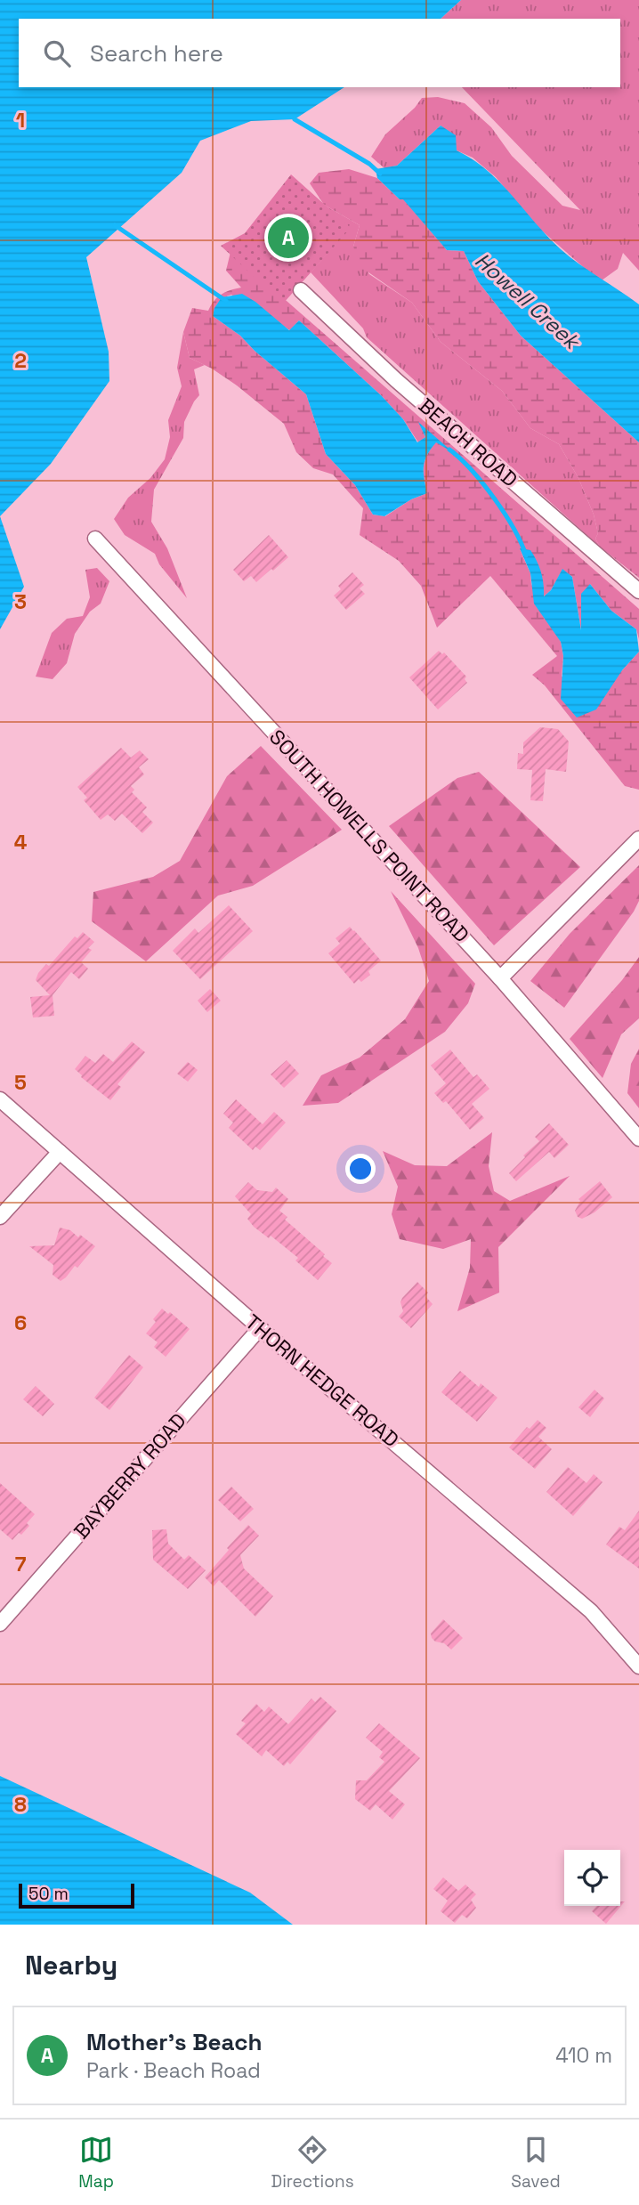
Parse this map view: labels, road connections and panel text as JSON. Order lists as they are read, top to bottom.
{
  "streets": {
    "street": [
      "BEACH ROAD",
      "SOUTH HOWELLS POINT ROAD",
      "THORN HEDGE ROAD",
      "BAYBERRY ROAD"
    ]
  },
  "crossings": [
    ["THORN HEDGE ROAD", "BAYBERRY ROAD"]
  ],
  "water": ["Howell Creek"],
  "scale_bar": "50 m",
  "page": {
    "search": "Search here",
    "pins": "A",
    "scale": "50 m",
    "heading": "Nearby",
    "list": [
      {
        "mark": "A",
        "name": "Mother's Beach",
        "note": "Park · Beach Road",
        "value": "410 m"
      }
    ],
    "nav": ["Map", "Directions", "Saved"]
  },
  "grid": {
    "rows": [
      "1",
      "2",
      "3",
      "4",
      "5",
      "6",
      "7",
      "8"
    ]
  }
}
